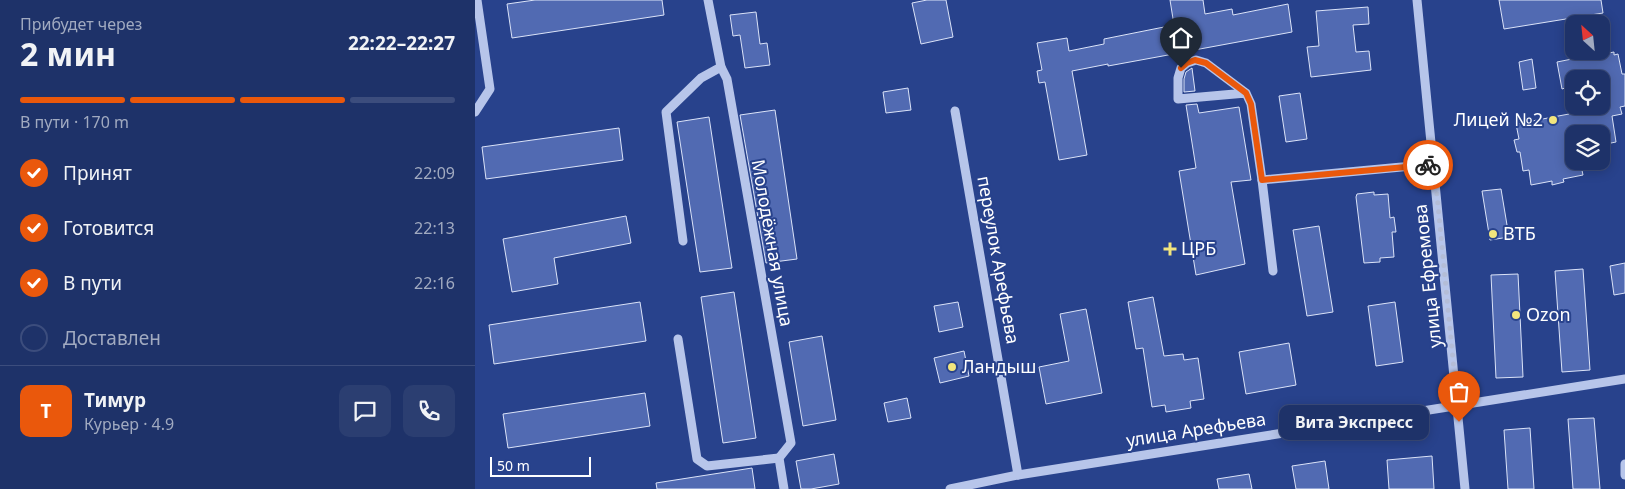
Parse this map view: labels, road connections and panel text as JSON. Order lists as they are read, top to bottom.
{
  "streets": {
    "street": [
      "Молодёжная улица",
      "переулок Арефьева",
      "улица Ефремова",
      "улица Арефьева"
    ]
  },
  "crossings": [
    ["переулок Арефьева", "улица Арефьева"],
    ["улица Ефремова", "улица Арефьева"]
  ],
  "places": {
    "other": [
      "Лицей №2",
      "ВТБ",
      "Ozon",
      "Ландыш",
      "Вита Экспресс"
    ],
    "health": ["ЦРБ"]
  },
  "scale_bar": "50 m",
  "north": "top left",
  "page": {
    "heading": ["2 мин", "Прибудет через", "22:22–22:27"],
    "panel": ["Тимур", "Курьер · 4.9"],
    "bar": "В пути · 170 m",
    "list": [
      ["Принят", "22:09"],
      ["Готовится", "22:13"],
      ["В пути", "22:16"],
      "Доставлен"
    ],
    "round": "Т",
    "bubble": "Вита Экспресс",
    "scale": "50 m"
  }
}
